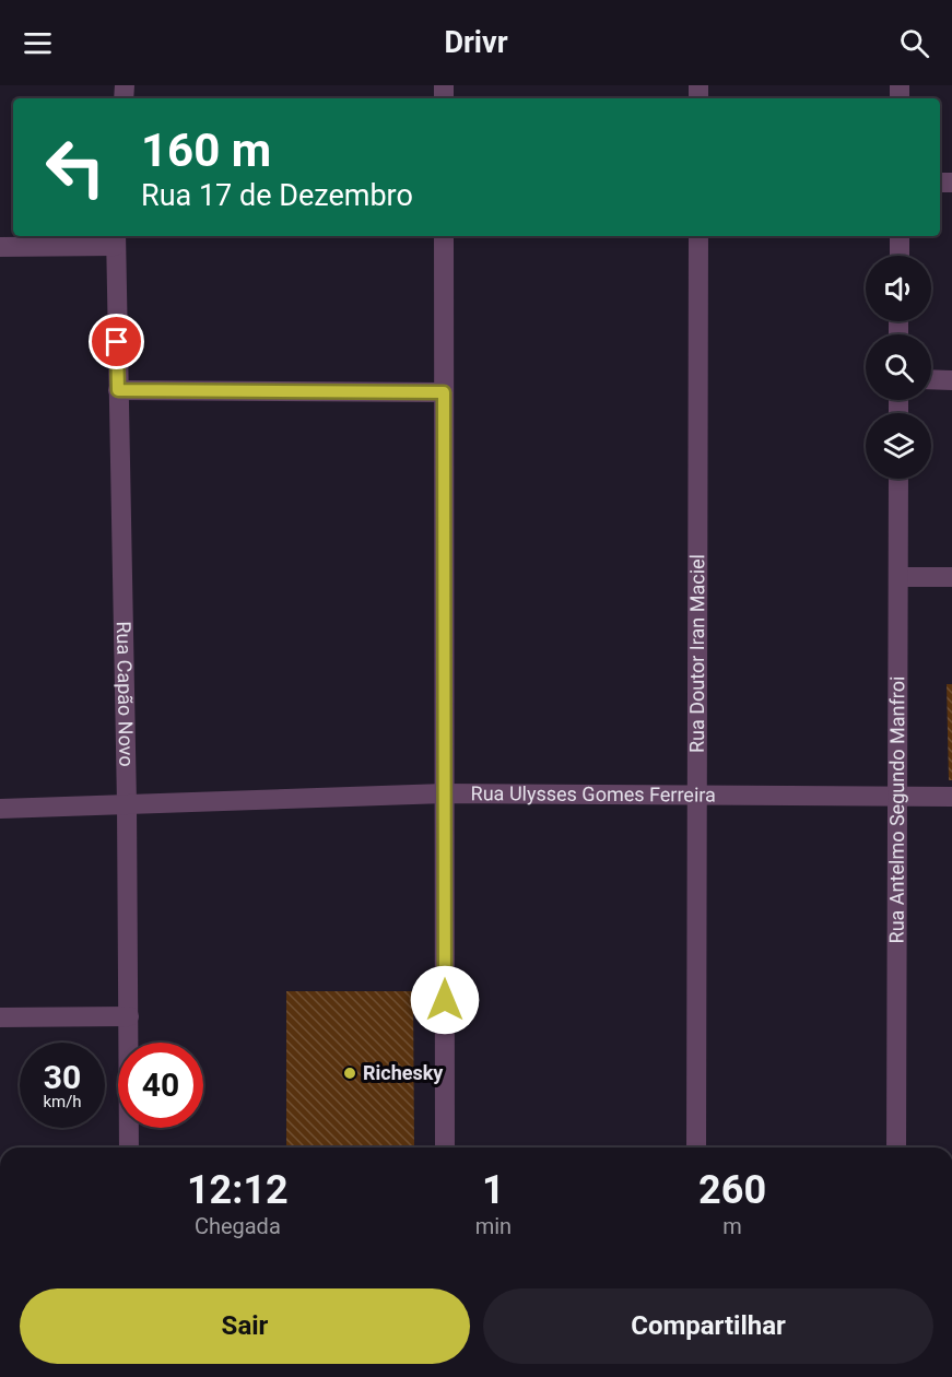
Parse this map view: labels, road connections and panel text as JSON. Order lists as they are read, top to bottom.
{
  "streets": {
    "street": [
      "Rua Doutor Iran Maciel",
      "Rua Capão Novo",
      "Rua Ulysses Gomes Ferreira",
      "Rua Antelmo Segundo Manfroi"
    ]
  },
  "crossings": [
    ["Rua Doutor Iran Maciel", "Rua Ulysses Gomes Ferreira"],
    ["Rua Capão Novo", "Rua Ulysses Gomes Ferreira"],
    ["Rua Ulysses Gomes Ferreira", "Rua Antelmo Segundo Manfroi"]
  ],
  "places": ["Richesky"],
  "page": {
    "header": "Drivr",
    "turn": ["160 m", "Rua 17 de Dezembro"],
    "speed": "30 km/h",
    "limit": "40",
    "eta": [
      "12:12",
      "Chegada",
      "1",
      "min",
      "260",
      "m"
    ],
    "buttons": ["Sair", "Compartilhar"]
  }
}
